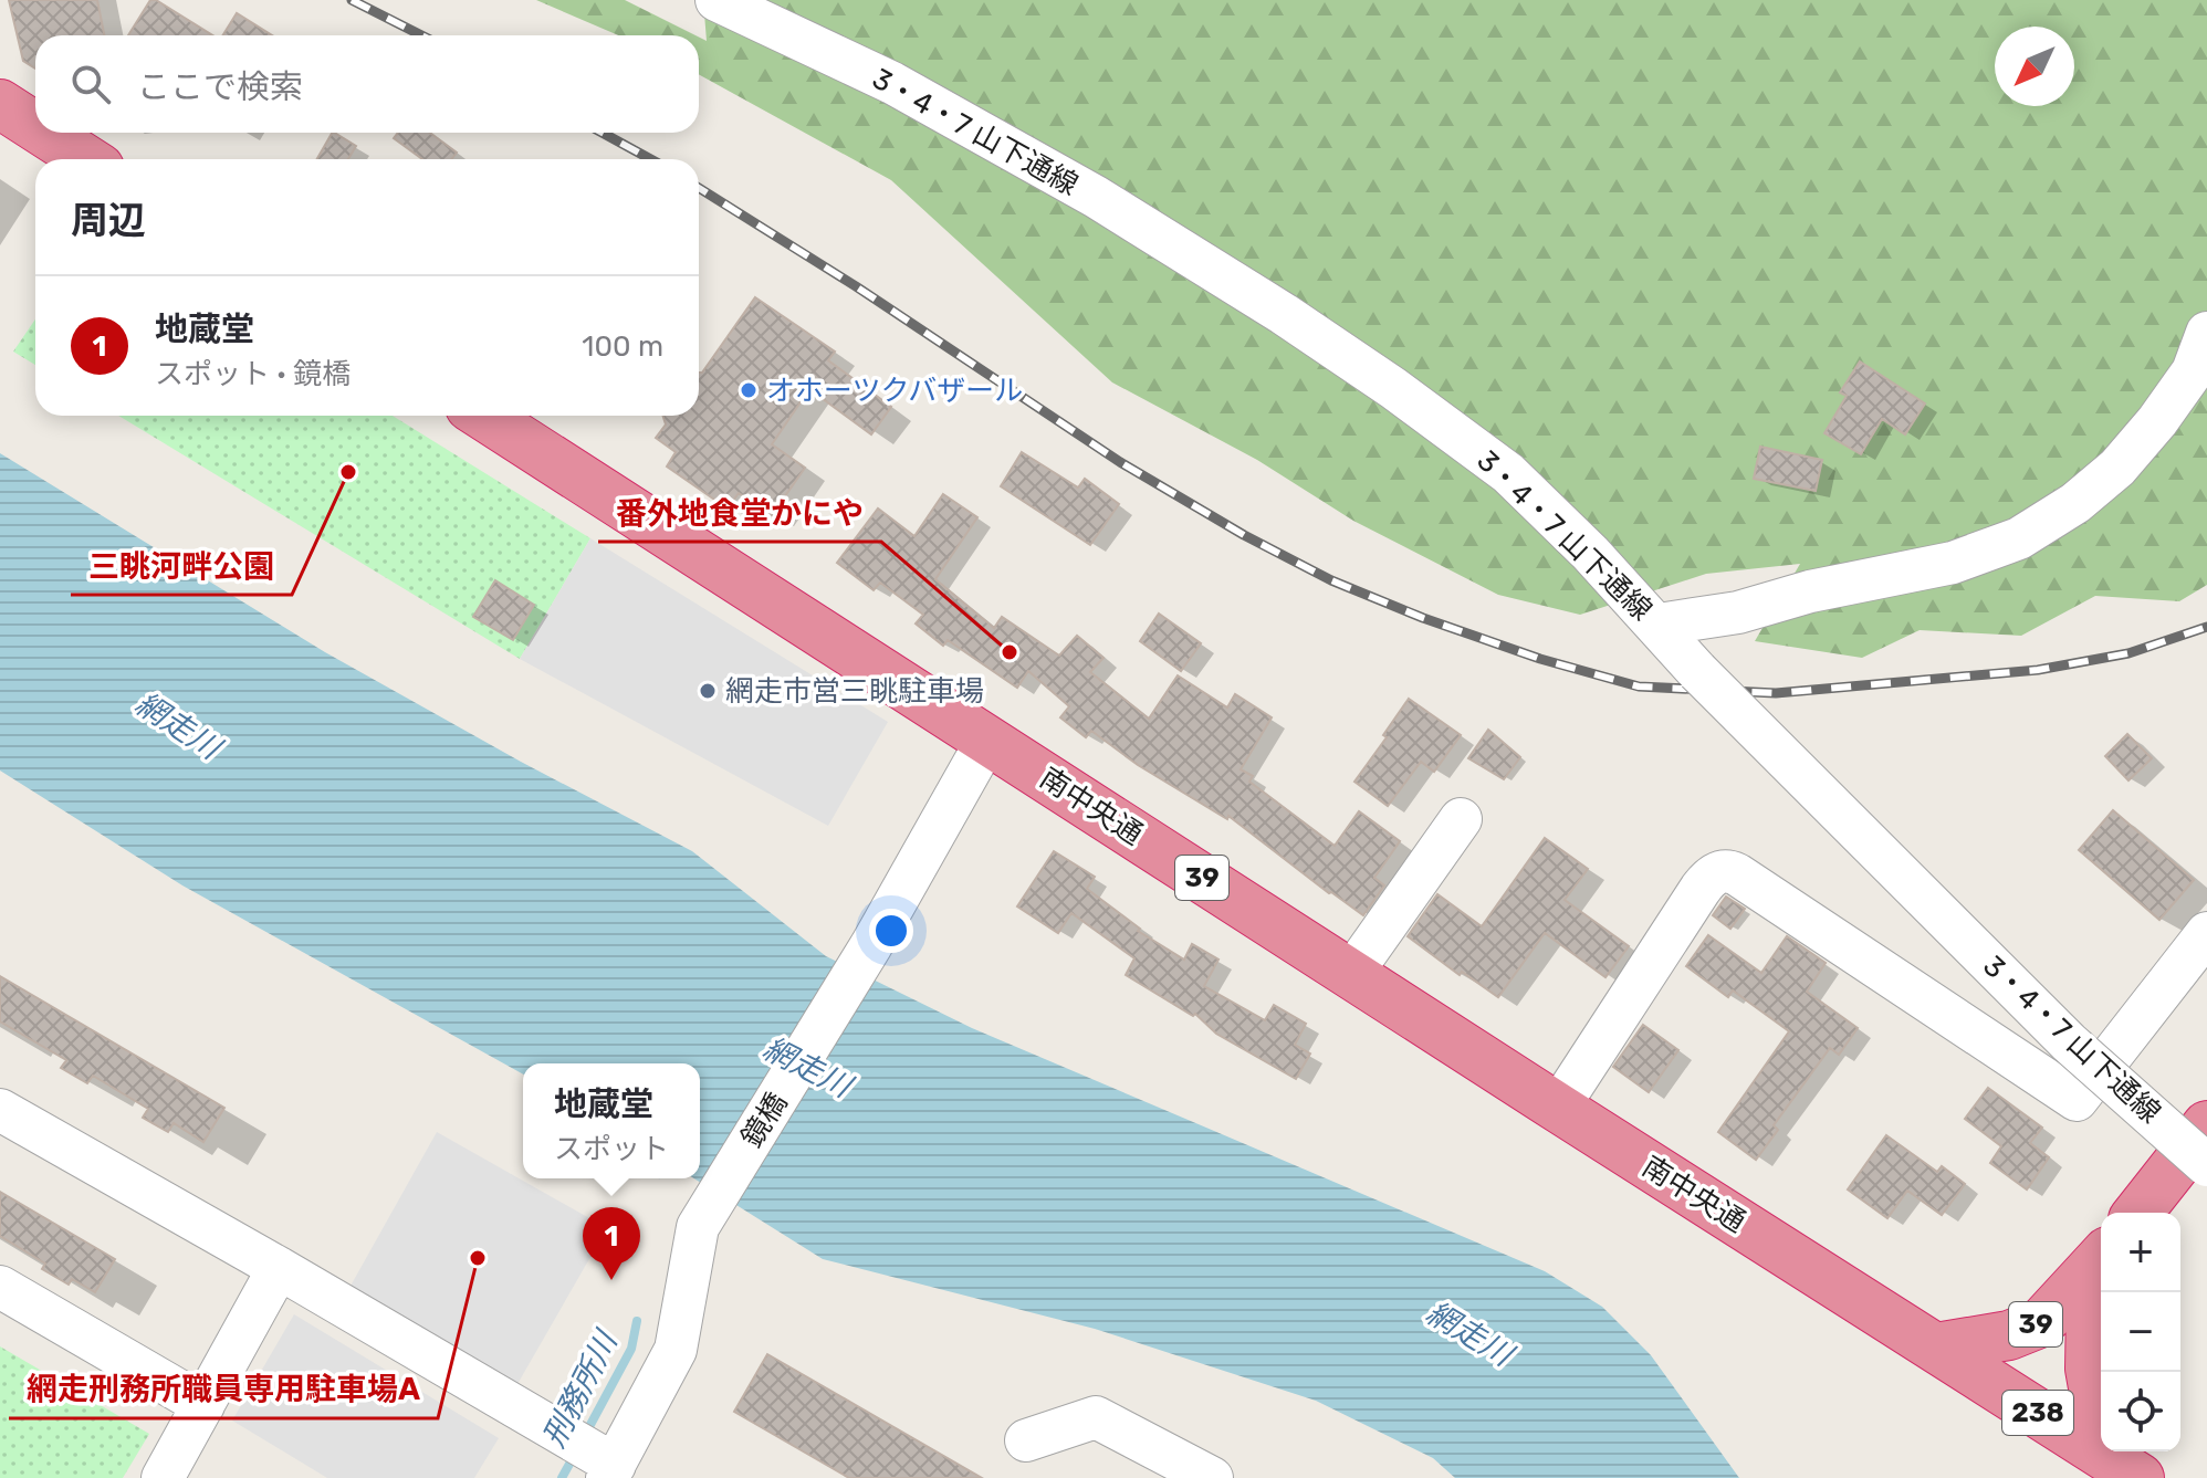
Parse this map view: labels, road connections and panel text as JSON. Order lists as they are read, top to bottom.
{
  "streets": {
    "highway": ["南中央通", "39", "238"],
    "street": ["3・4・7 山下通線", "鏡橋"]
  },
  "crossings": [
    ["南中央通", "39"],
    ["南中央通", "鏡橋"],
    ["南中央通", "238"],
    ["39", "238"]
  ],
  "water": ["網走川", "刑務所川"],
  "places": [
    "オホーツクバザール",
    "三眺河畔公園",
    "番外地食堂かにや",
    "網走市営三眺駐車場",
    "網走刑務所職員専用駐車場A"
  ],
  "north": "bottom left",
  "page": {
    "search": "ここで検索",
    "heading": "周辺",
    "list": [
      {
        "mark": "1",
        "name": "地蔵堂",
        "note": "スポット · 鏡橋",
        "value": "100 m"
      }
    ],
    "popup": ["地蔵堂", "スポット"],
    "pins": "1",
    "map_buttons": ["+", "−"]
  }
}
